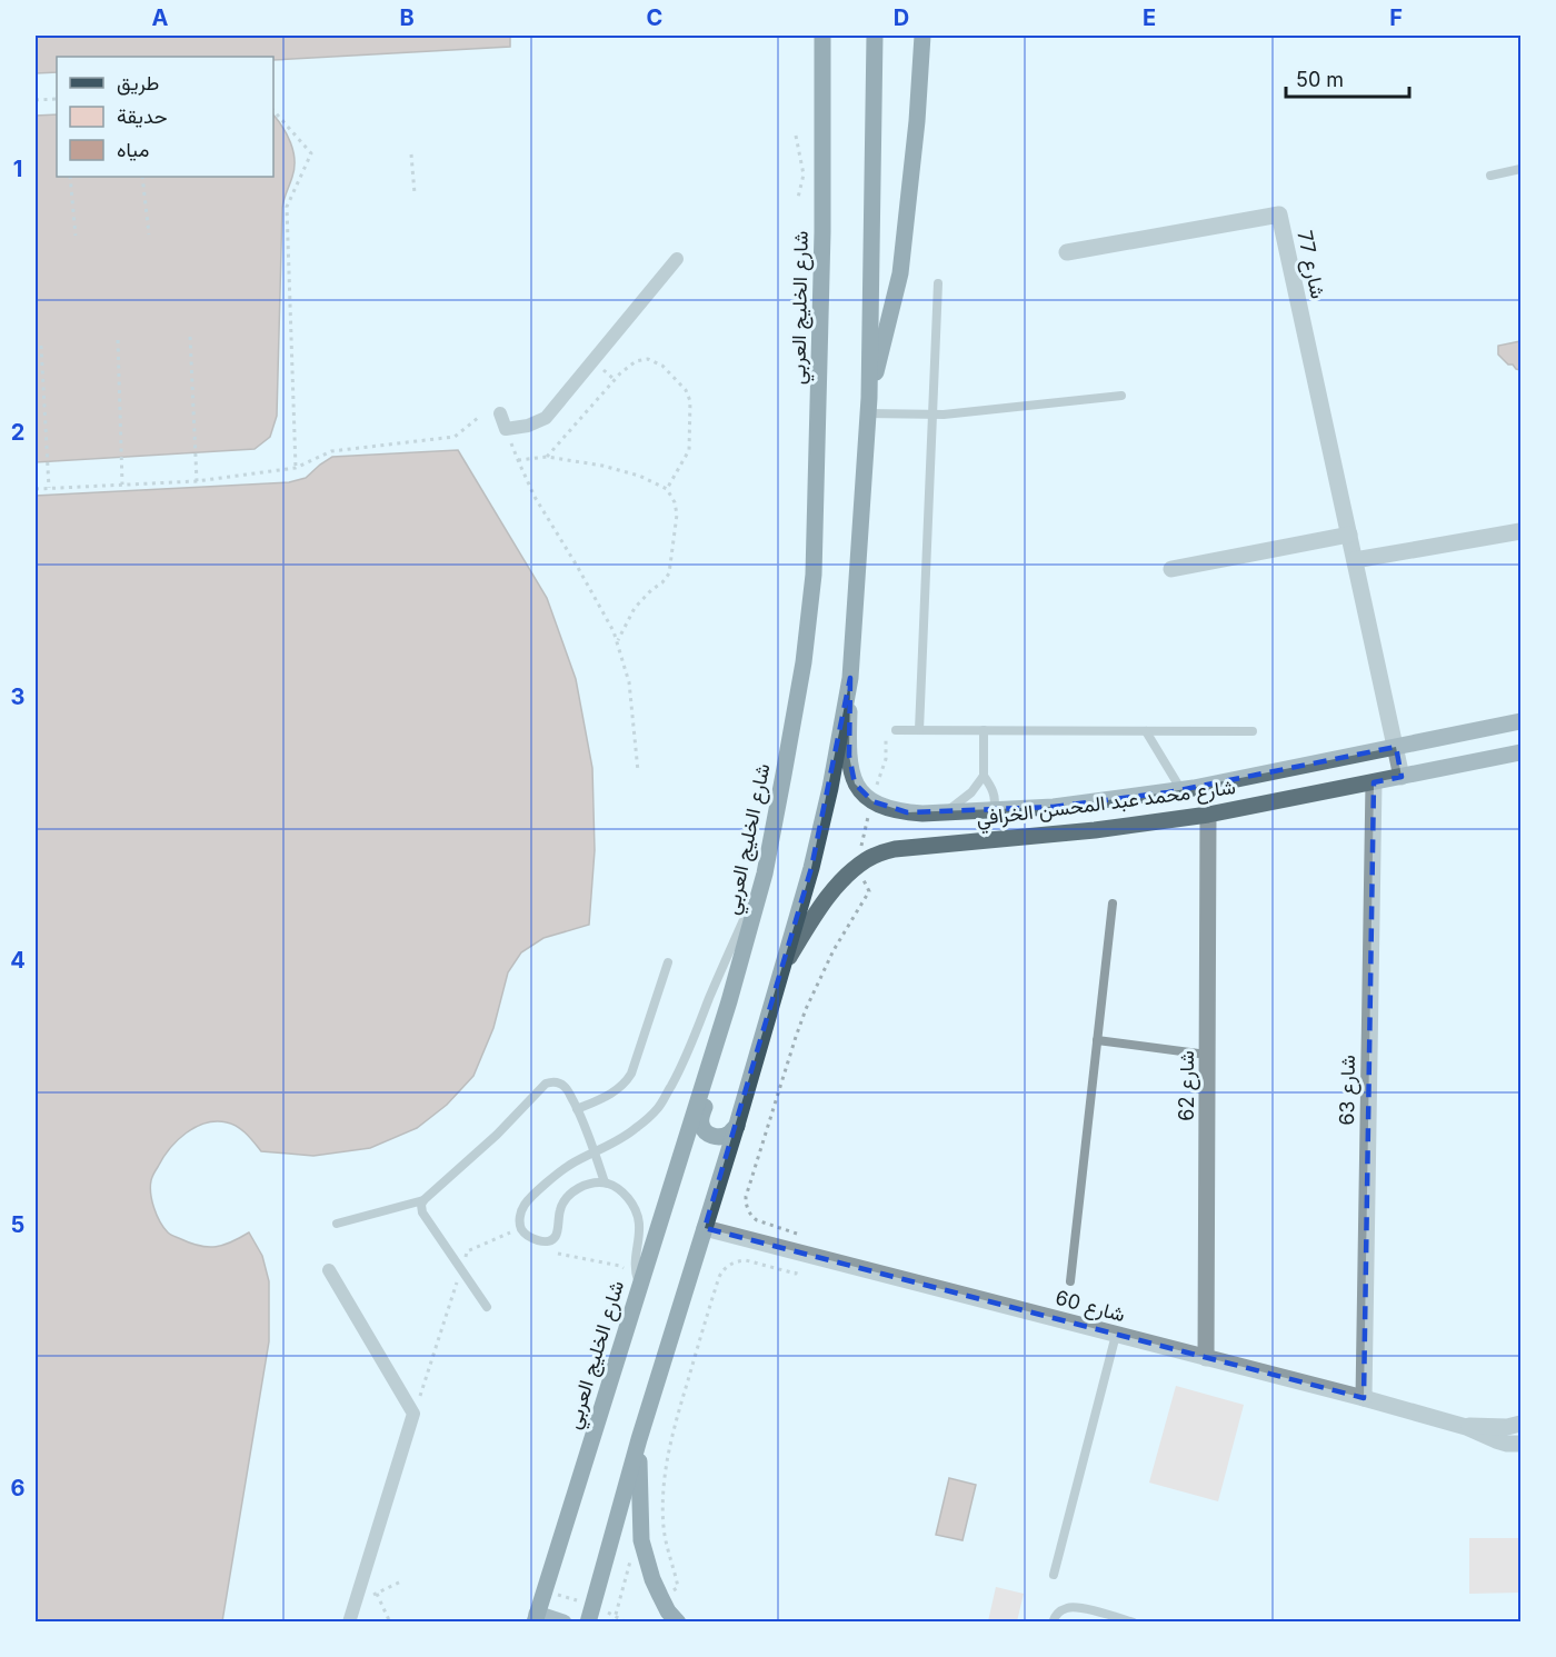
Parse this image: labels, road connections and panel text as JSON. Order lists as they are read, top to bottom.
{
  "streets": {
    "main road": ["شارع الخليج العربي", "شارع محمد عبد المحسن الخرافي"],
    "street": [
      "شارع 77",
      "شارع 62",
      "شارع 63",
      "شارع 60"
    ]
  },
  "crossings": [
    ["شارع 77", "شارع محمد عبد المحسن الخرافي"],
    ["شارع محمد عبد المحسن الخرافي", "شارع 62"],
    ["شارع محمد عبد المحسن الخرافي", "شارع 63"],
    ["شارع 62", "شارع 60"],
    ["شارع 63", "شارع 60"]
  ],
  "legend": ["طريق", "حديقة", "مياه"],
  "scale_bar": "50 m",
  "grid": {
    "columns": [
      "A",
      "B",
      "C",
      "D",
      "E",
      "F"
    ],
    "rows": [
      "1",
      "2",
      "3",
      "4",
      "5",
      "6"
    ]
  }
}
